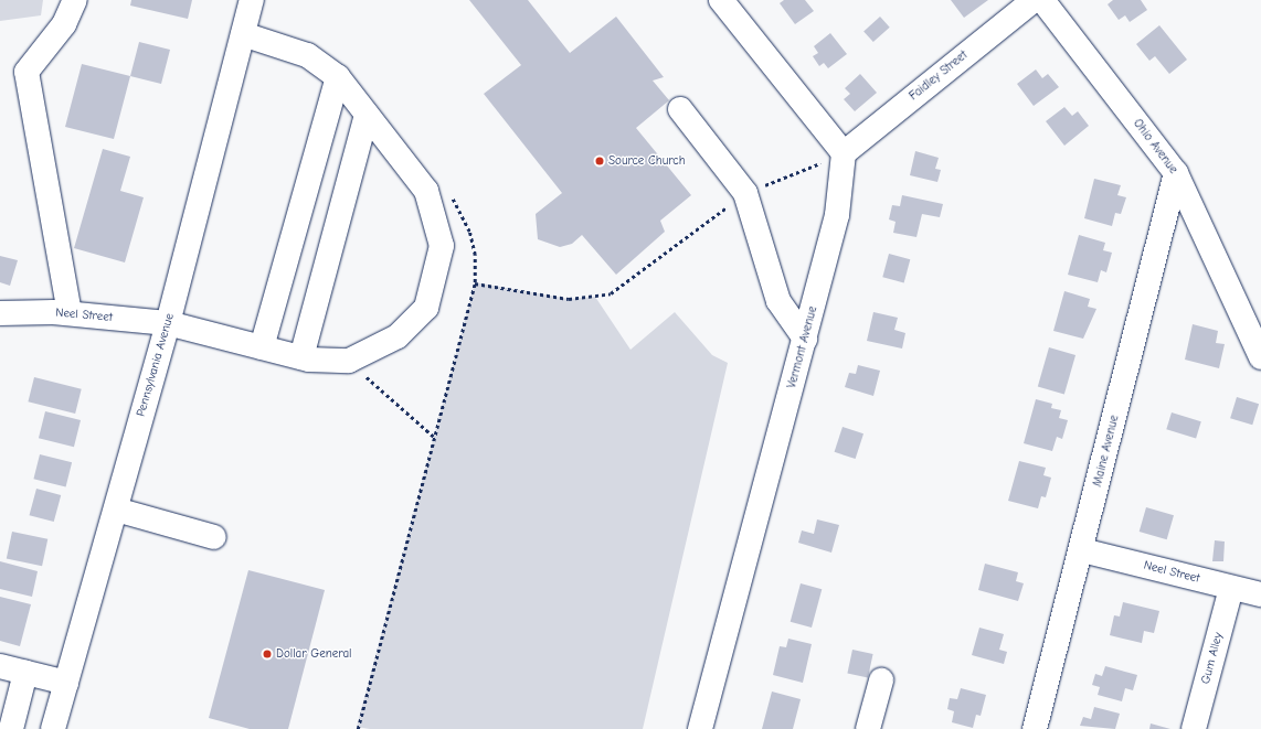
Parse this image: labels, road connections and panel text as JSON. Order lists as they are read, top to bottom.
{
  "streets": {
    "street": [
      "Faidley Street",
      "Ohio Avenue",
      "Neel Street",
      "Vermont Avenue",
      "Pennsylvania Avenue",
      "Maine Avenue",
      "Gum Alley"
    ]
  },
  "crossings": [
    ["Faidley Street", "Vermont Avenue"],
    ["Ohio Avenue", "Maine Avenue"],
    ["Neel Street", "Pennsylvania Avenue"],
    ["Neel Street", "Maine Avenue"],
    ["Neel Street", "Gum Alley"]
  ],
  "places": ["Source Church", "Dollar General"]
}
